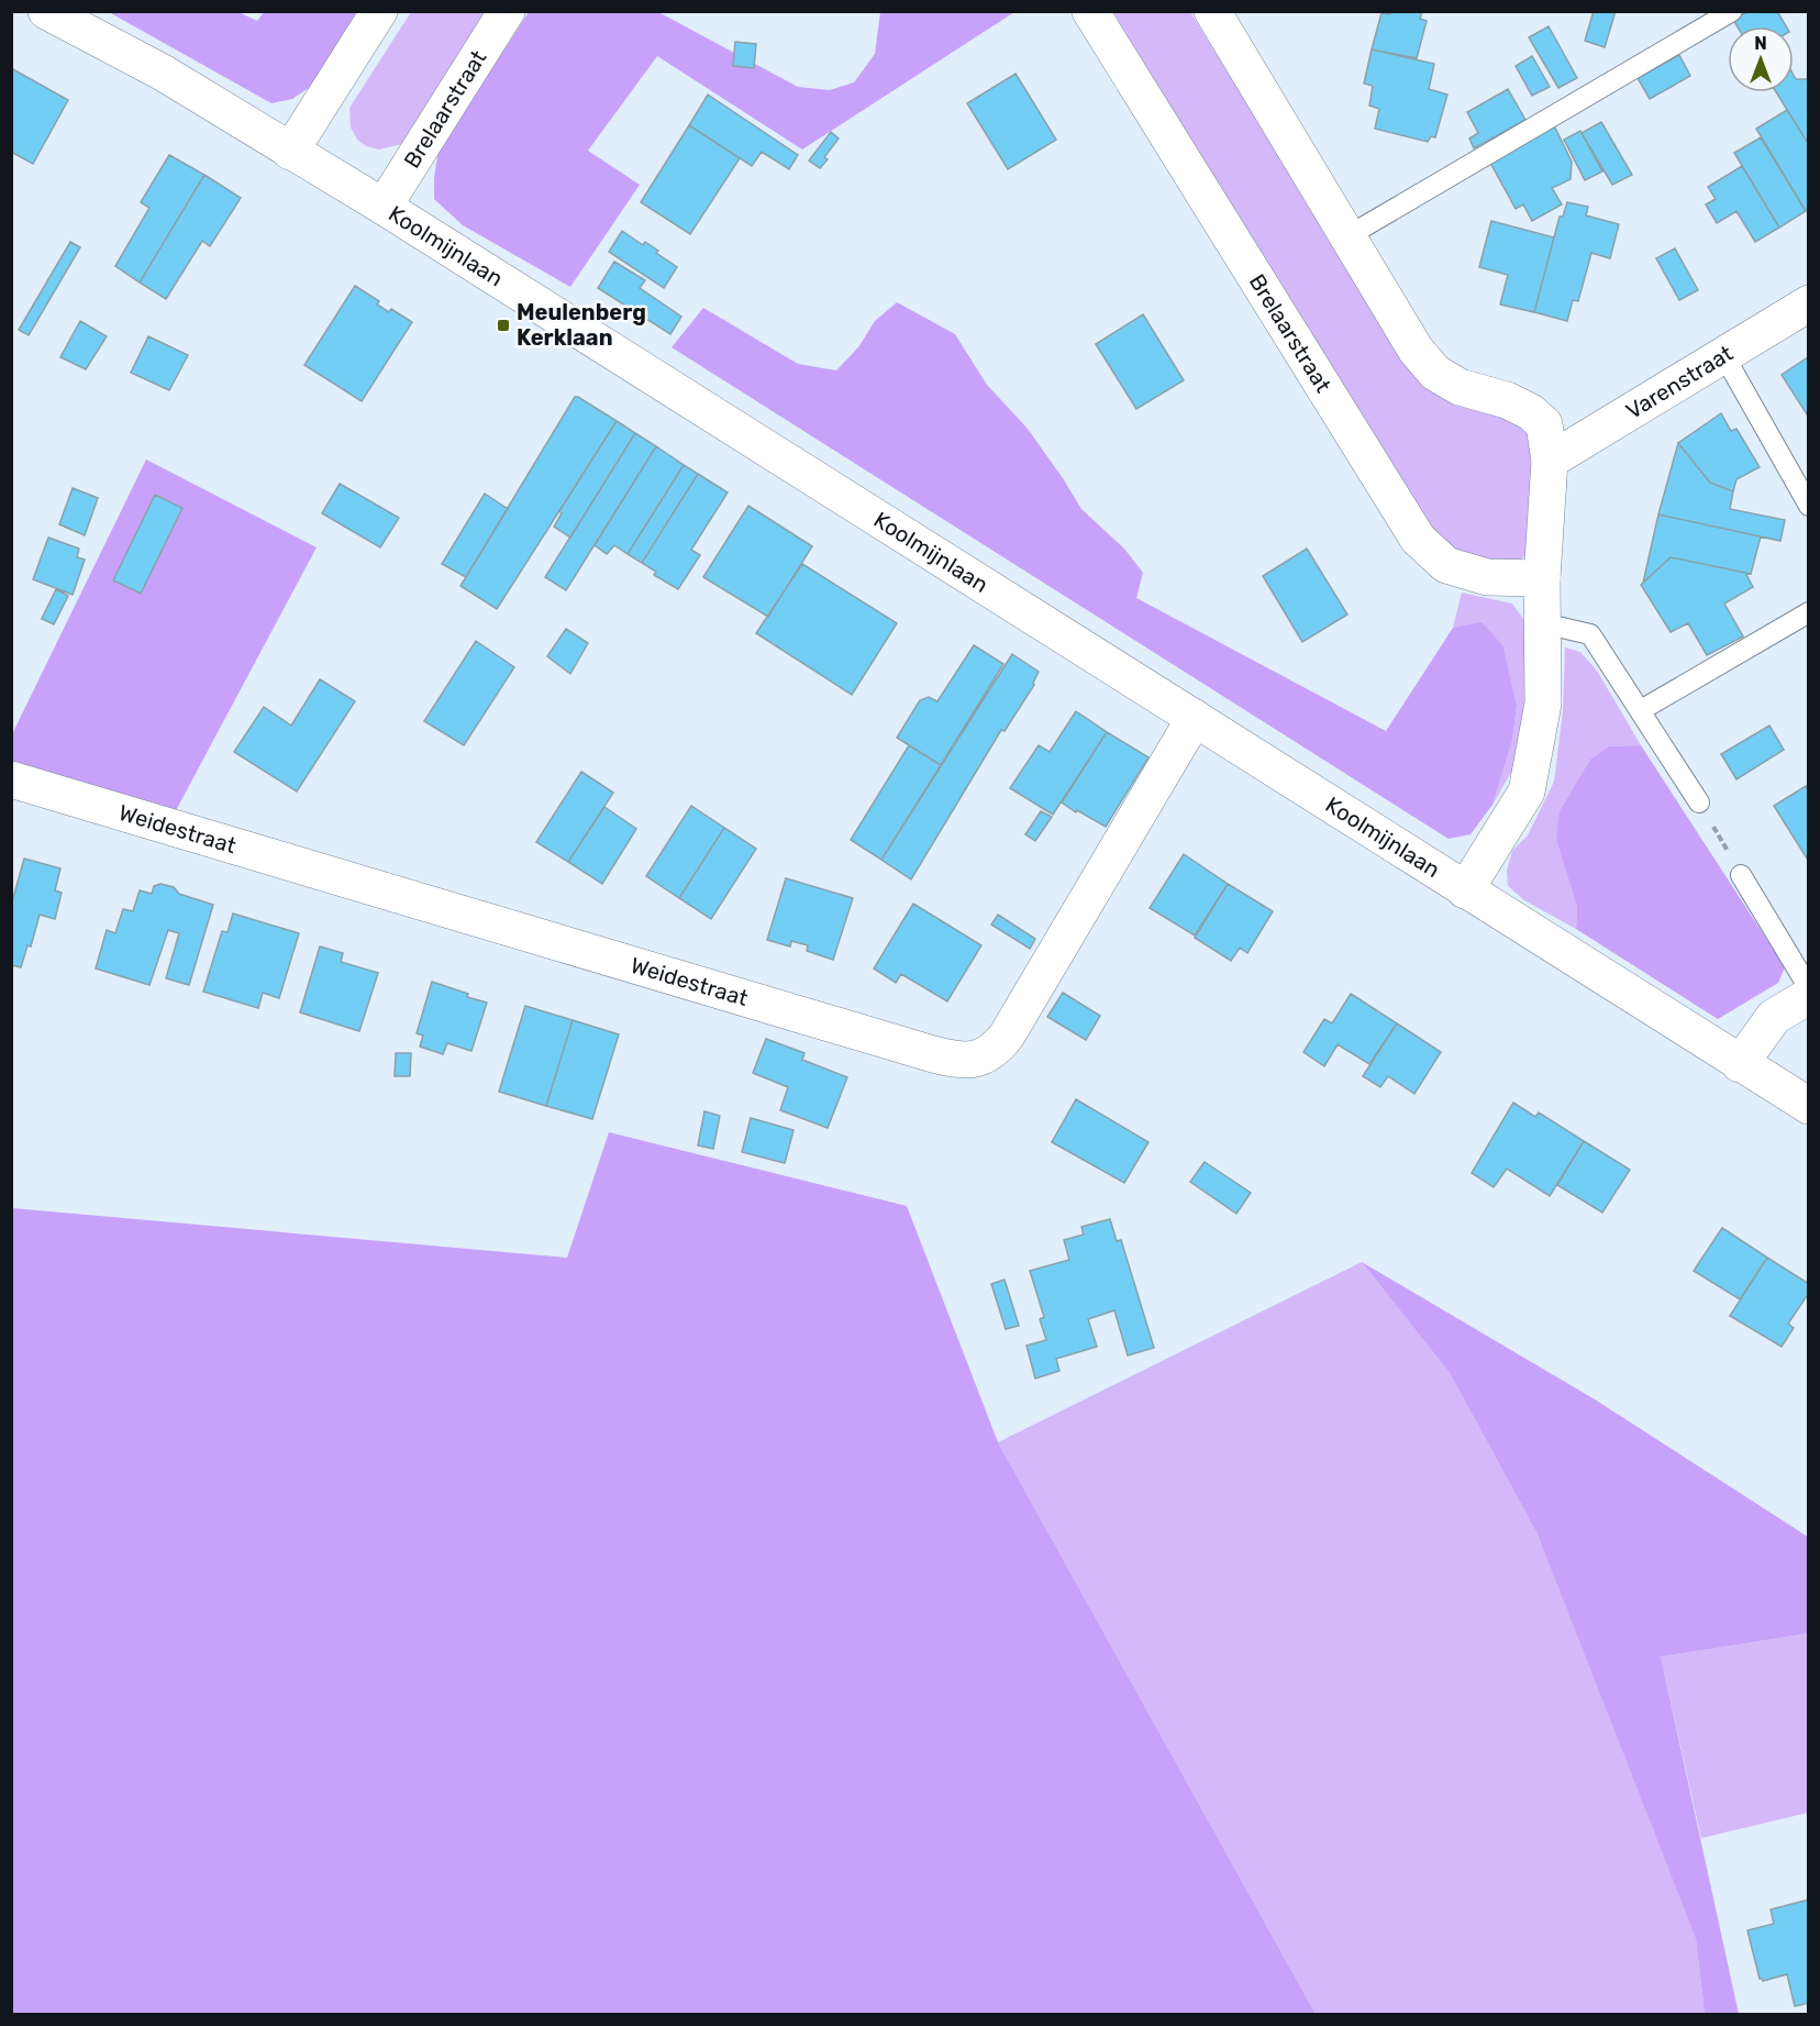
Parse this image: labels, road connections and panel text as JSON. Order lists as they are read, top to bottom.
{
  "streets": {
    "street": [
      "Brelaarstraat",
      "Koolmijnlaan",
      "Varenstraat",
      "Weidestraat"
    ]
  },
  "crossings": [
    ["Brelaarstraat", "Koolmijnlaan"],
    ["Koolmijnlaan", "Weidestraat"]
  ],
  "places": {
    "transit": ["Meulenberg Kerklaan"]
  },
  "north": "top"
}
